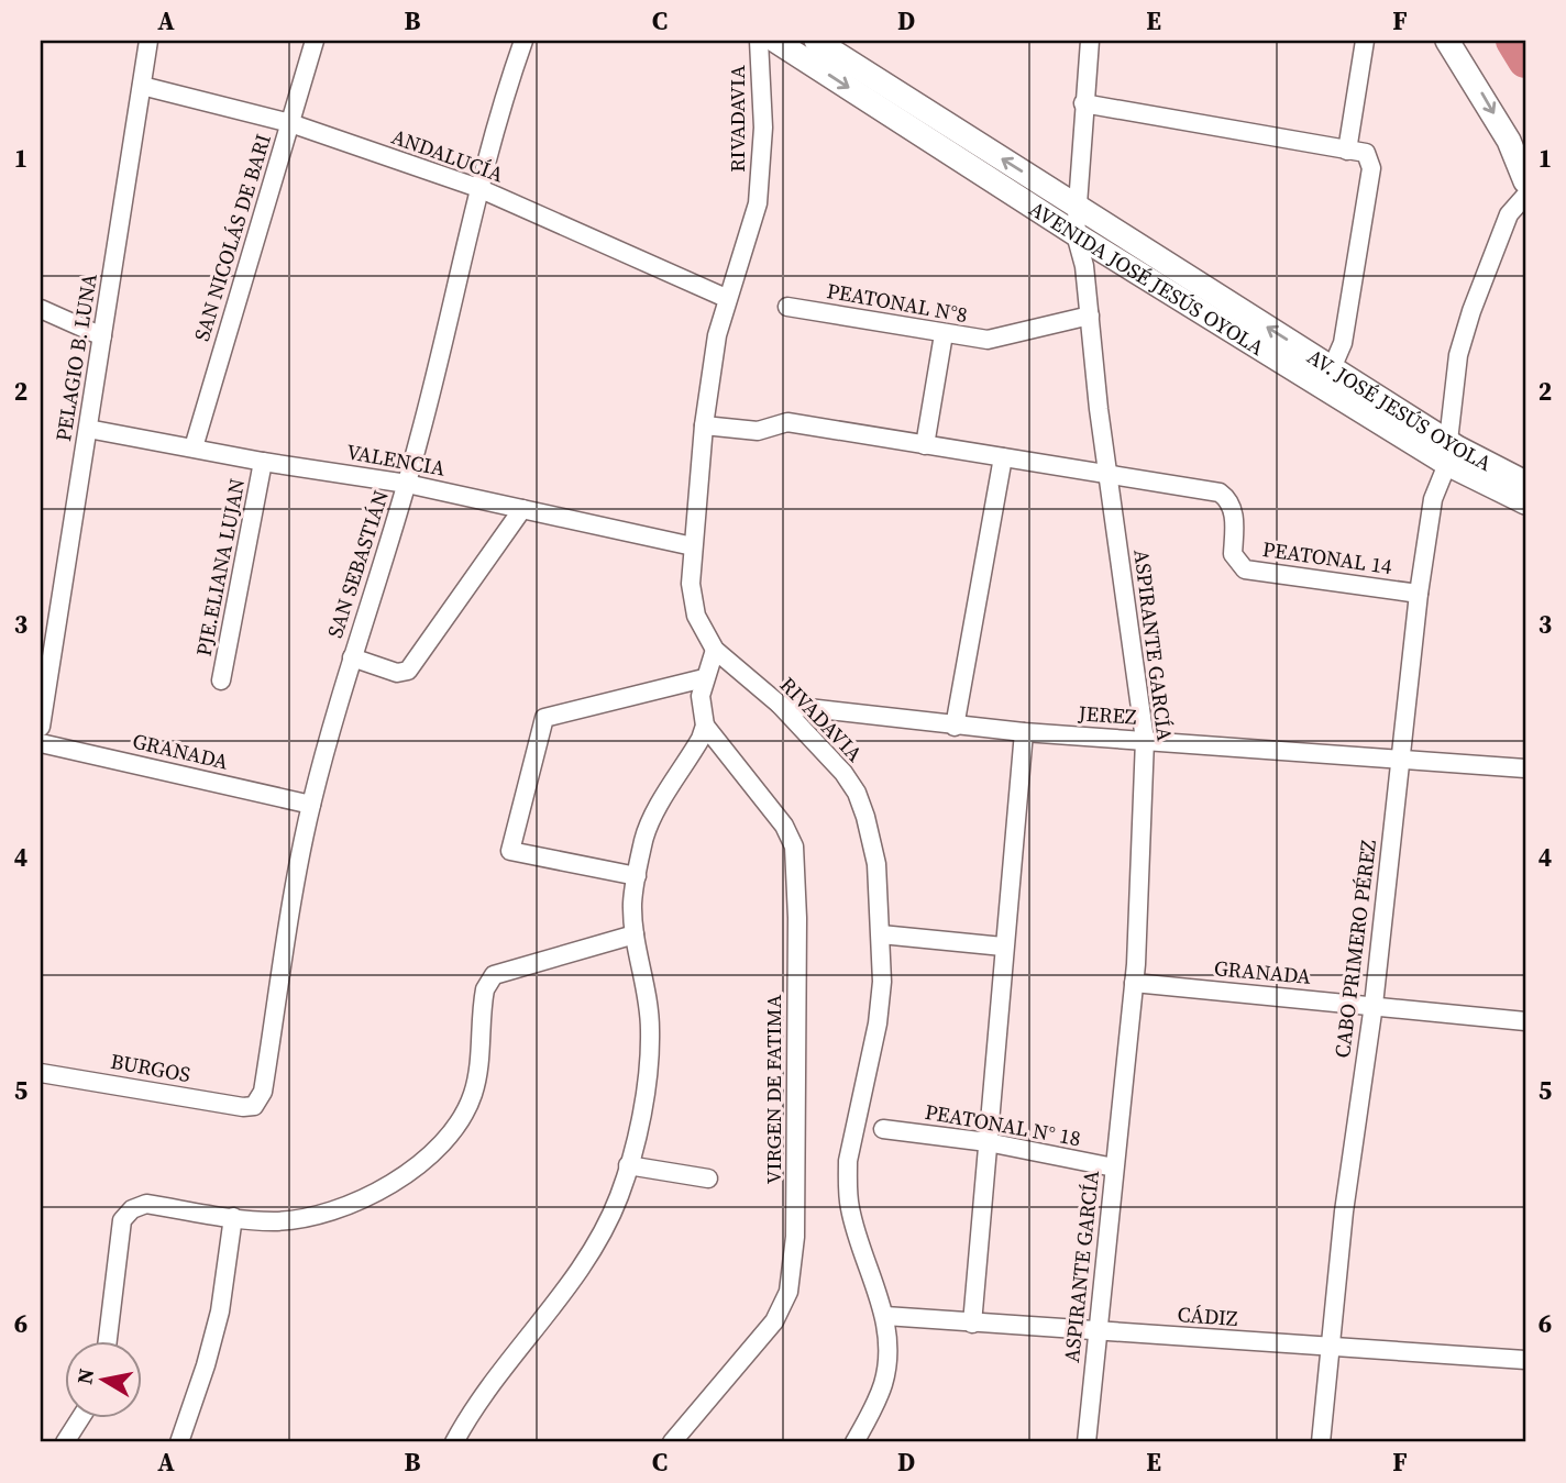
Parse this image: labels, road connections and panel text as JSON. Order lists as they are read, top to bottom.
{
  "streets": {
    "street": [
      "RIVADAVIA",
      "ANDALUCÍA",
      "SAN NICOLÁS DE BARI",
      "AVENIDA JOSÉ JESÚS OYOLA",
      "PEATONAL N°8",
      "PELAGIO B. LUNA",
      "AV. JOSÉ JESÚS OYOLA",
      "VALENCIA",
      "PEATONAL 14",
      "SAN SEBASTIÁN",
      "PJE.ELIANA LUJAN",
      "ASPIRANTE GARCÍA",
      "JEREZ",
      "GRANADA",
      "CABO PRIMERO PÉREZ",
      "BURGOS",
      "VIRGEN DE FATIMA",
      "PEATONAL N° 18",
      "CÁDIZ"
    ]
  },
  "crossings": [
    ["RIVADAVIA", "ANDALUCÍA"],
    ["RIVADAVIA", "VALENCIA"],
    ["RIVADAVIA", "PEATONAL 14"],
    ["RIVADAVIA", "JEREZ"],
    ["RIVADAVIA", "CÁDIZ"],
    ["ANDALUCÍA", "SAN NICOLÁS DE BARI"],
    ["ANDALUCÍA", "PELAGIO B. LUNA"],
    ["ANDALUCÍA", "SAN SEBASTIÁN"],
    ["SAN NICOLÁS DE BARI", "VALENCIA"],
    ["AVENIDA JOSÉ JESÚS OYOLA", "AV. JOSÉ JESÚS OYOLA"],
    ["AVENIDA JOSÉ JESÚS OYOLA", "ASPIRANTE GARCÍA"],
    ["AVENIDA JOSÉ JESÚS OYOLA", "CABO PRIMERO PÉREZ"],
    ["PEATONAL N°8", "ASPIRANTE GARCÍA"],
    ["PELAGIO B. LUNA", "VALENCIA"],
    ["AV. JOSÉ JESÚS OYOLA", "CABO PRIMERO PÉREZ"],
    ["VALENCIA", "SAN SEBASTIÁN"],
    ["VALENCIA", "PJE.ELIANA LUJAN"],
    ["PEATONAL 14", "ASPIRANTE GARCÍA"],
    ["PEATONAL 14", "CABO PRIMERO PÉREZ"],
    ["SAN SEBASTIÁN", "GRANADA"],
    ["SAN SEBASTIÁN", "BURGOS"],
    ["ASPIRANTE GARCÍA", "JEREZ"],
    ["ASPIRANTE GARCÍA", "GRANADA"],
    ["ASPIRANTE GARCÍA", "PEATONAL N° 18"],
    ["ASPIRANTE GARCÍA", "CÁDIZ"],
    ["JEREZ", "CABO PRIMERO PÉREZ"],
    ["GRANADA", "CABO PRIMERO PÉREZ"],
    ["CABO PRIMERO PÉREZ", "CÁDIZ"]
  ],
  "north": "left",
  "grid": {
    "columns": [
      "A",
      "B",
      "C",
      "D",
      "E",
      "F"
    ],
    "rows": [
      "1",
      "2",
      "3",
      "4",
      "5",
      "6"
    ]
  }
}
